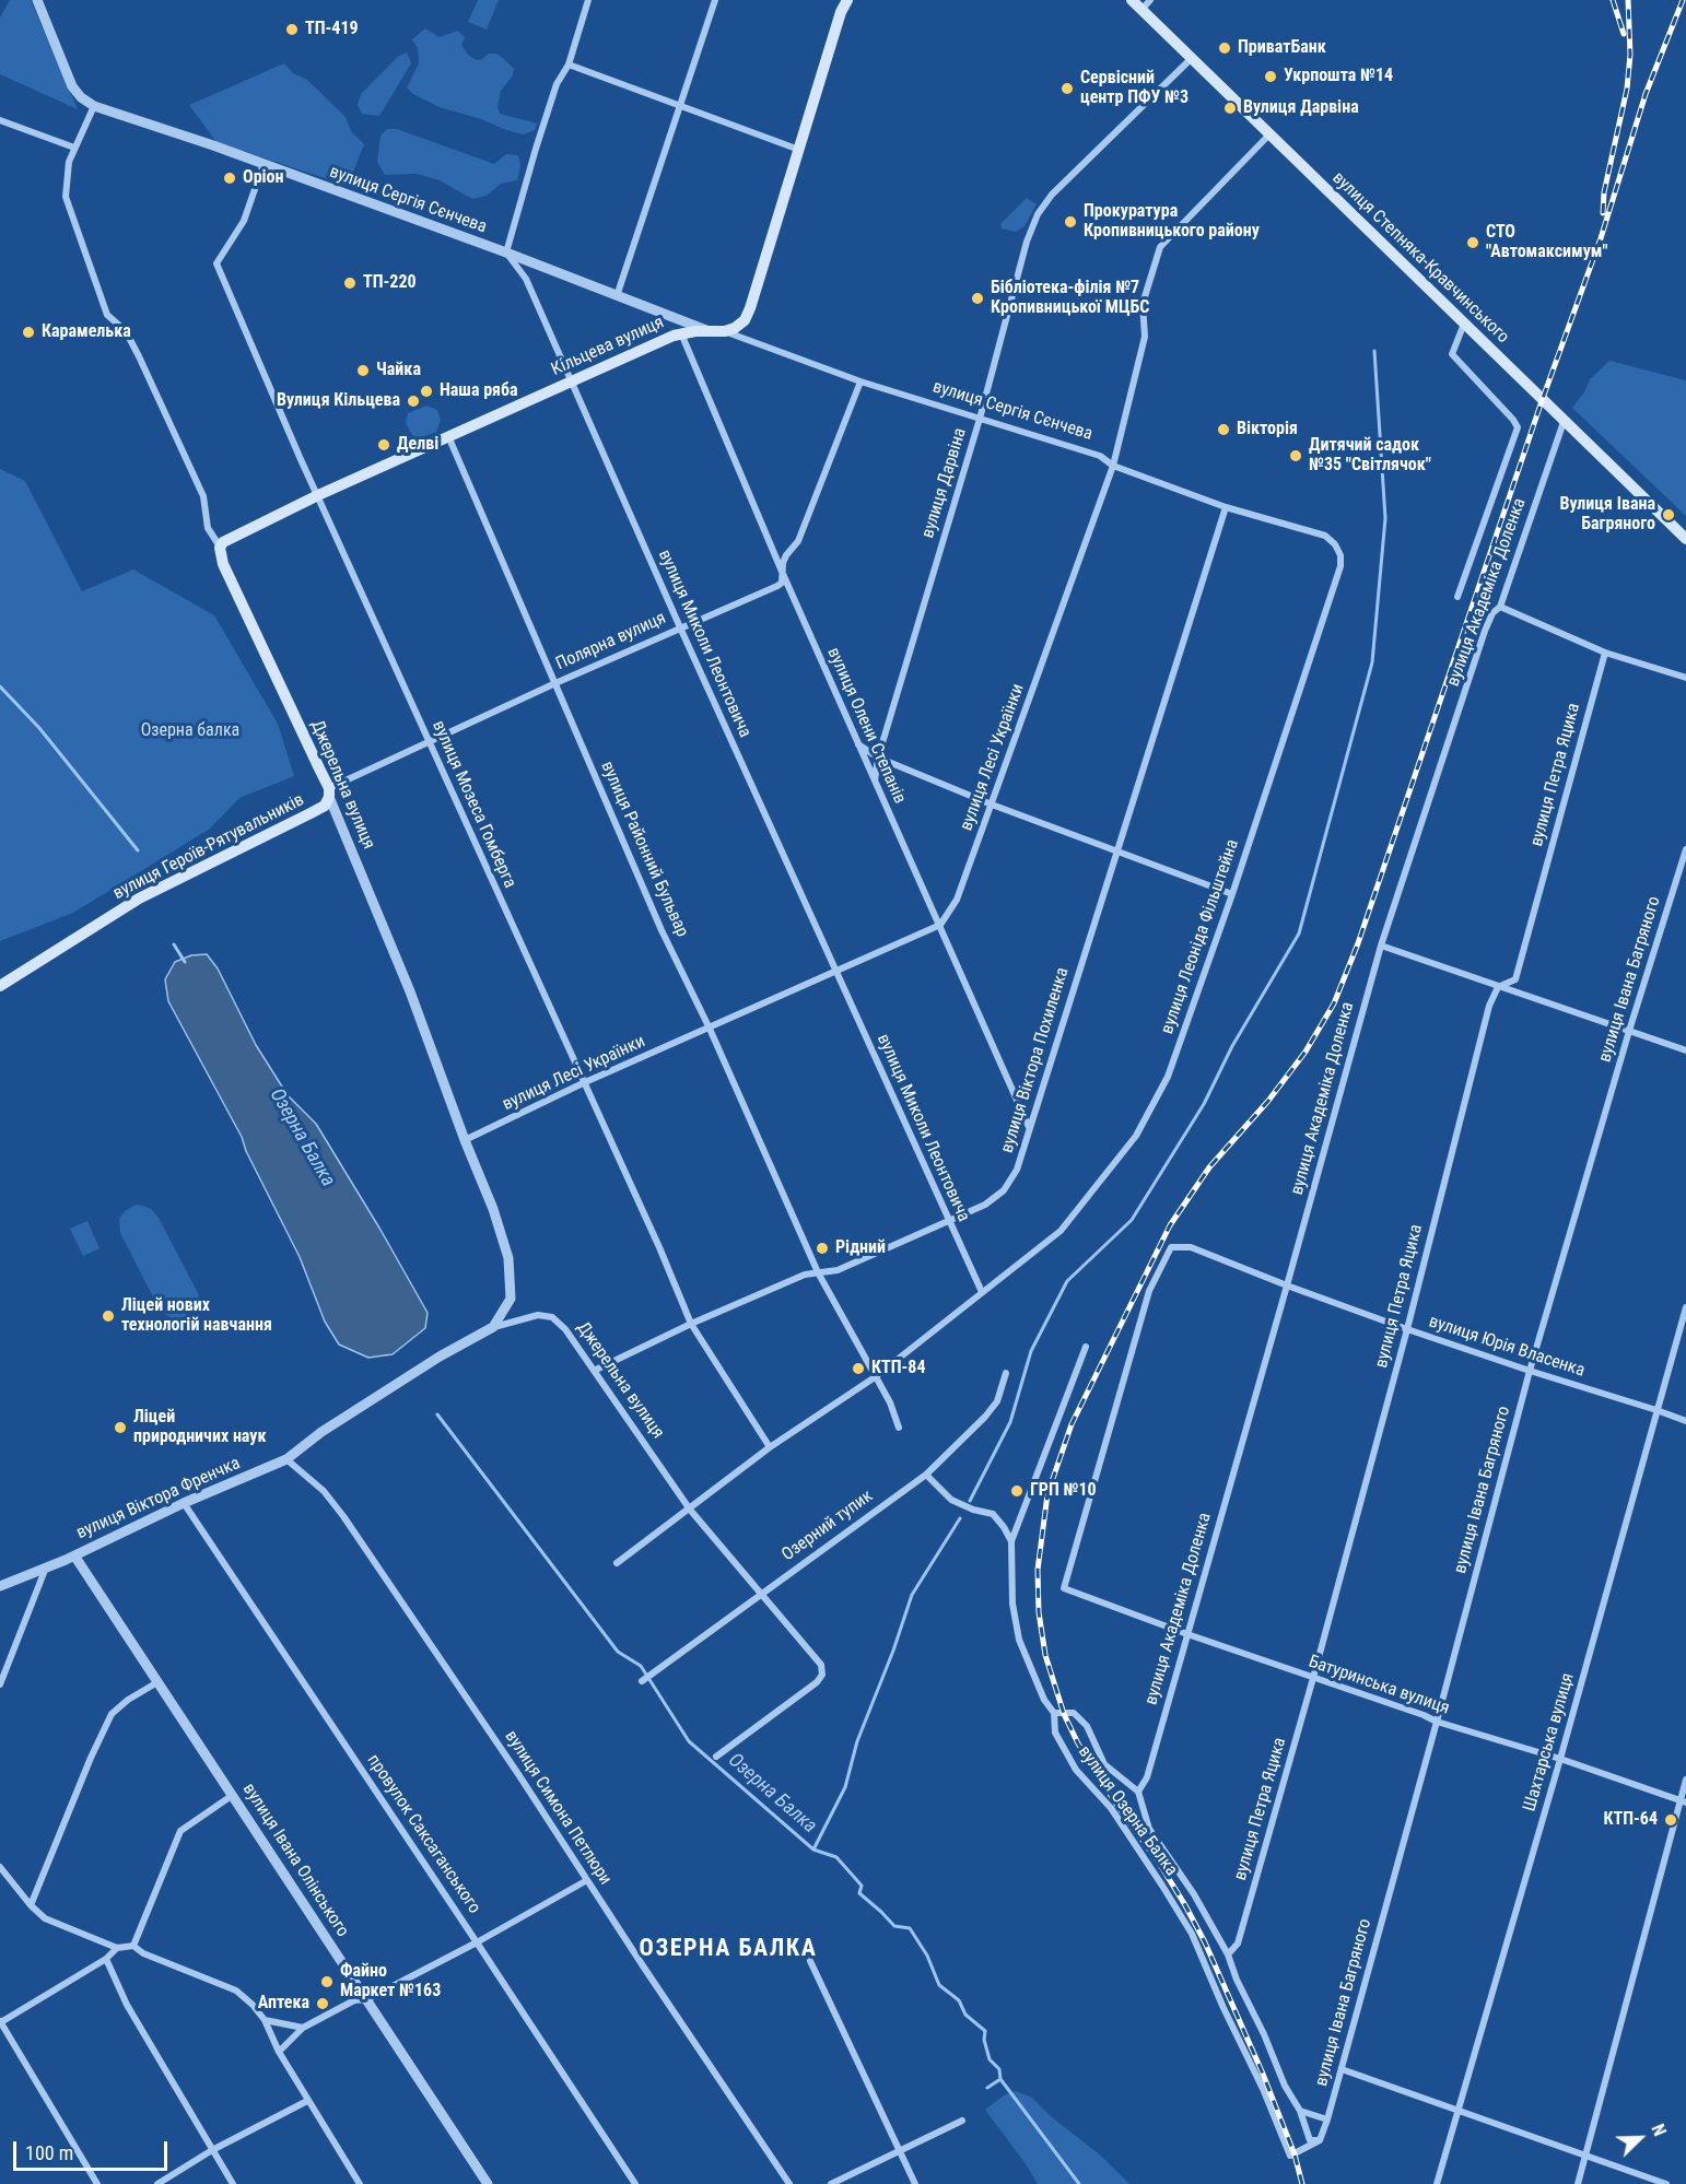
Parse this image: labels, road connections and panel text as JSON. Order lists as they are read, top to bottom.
{
  "streets": {
    "main road": [
      "вулиця Степняка-Кравчинського",
      "Кільцева вулиця",
      "Джерельна вулиця",
      "вулиця Героїв-Рятувальників"
    ],
    "street": [
      "вулиця Сергія Сєнчева",
      "вулиця Дарвіна",
      "вулиця Академіка Доленка",
      "Полярна вулиця",
      "вулиця Миколи Леонтовича",
      "вулиця Олени Степанів",
      "вулиця Лесі Українки",
      "вулиця Петра Яцика",
      "вулиця Мозеса Гомберга",
      "вулиця Районний Бульвар",
      "вулиця Леоніда Фільштейна",
      "вулиця Івана Багряного",
      "вулиця Віктора Похиленка",
      "вулиця Юрія Власенка",
      "вулиця Віктора Френчка",
      "Озерний тупик",
      "Батуринська вулиця",
      "Шахтарська вулиця",
      "вулиця Симона Петлюри",
      "вулиця Озерна Балка",
      "провулок Саксаганського",
      "вулиця Івана Олінського"
    ]
  },
  "crossings": [
    ["вулиця Сергія Сєнчева", "Кільцева вулиця"],
    ["вулиця Сергія Сєнчева", "вулиця Дарвіна"],
    ["вулиця Сергія Сєнчева", "Полярна вулиця"],
    ["вулиця Сергія Сєнчева", "вулиця Миколи Леонтовича"],
    ["вулиця Сергія Сєнчева", "вулиця Лесі Українки"],
    ["вулиця Сергія Сєнчева", "Джерельна вулиця"],
    ["вулиця Сергія Сєнчева", "вулиця Мозеса Гомберга"],
    ["вулиця Сергія Сєнчева", "вулиця Леоніда Фільштейна"],
    ["вулиця Сергія Сєнчева", "вулиця Віктора Похиленка"],
    ["вулиця Степняка-Кравчинського", "вулиця Дарвіна"],
    ["вулиця Степняка-Кравчинського", "вулиця Академіка Доленка"],
    ["вулиця Степняка-Кравчинського", "вулиця Лесі Українки"],
    ["Кільцева вулиця", "вулиця Миколи Леонтовича"],
    ["Кільцева вулиця", "вулиця Олени Степанів"],
    ["Кільцева вулиця", "Джерельна вулиця"],
    ["Кільцева вулиця", "вулиця Мозеса Гомберга"],
    ["Кільцева вулиця", "вулиця Районний Бульвар"],
    ["вулиця Дарвіна", "вулиця Олени Степанів"],
    ["вулиця Академіка Доленка", "вулиця Юрія Власенка"],
    ["вулиця Академіка Доленка", "Батуринська вулиця"],
    ["Полярна вулиця", "вулиця Миколи Леонтовича"],
    ["Полярна вулиця", "вулиця Олени Степанів"],
    ["Полярна вулиця", "Джерельна вулиця"],
    ["Полярна вулиця", "вулиця Мозеса Гомберга"],
    ["Полярна вулиця", "вулиця Героїв-Рятувальників"],
    ["Полярна вулиця", "вулиця Районний Бульвар"],
    ["вулиця Миколи Леонтовича", "вулиця Лесі Українки"],
    ["вулиця Миколи Леонтовича", "вулиця Леоніда Фільштейна"],
    ["вулиця Миколи Леонтовича", "вулиця Віктора Похиленка"],
    ["вулиця Олени Степанів", "вулиця Лесі Українки"],
    ["вулиця Олени Степанів", "вулиця Віктора Похиленка"],
    ["вулиця Лесі Українки", "Джерельна вулиця"],
    ["вулиця Лесі Українки", "вулиця Мозеса Гомберга"],
    ["вулиця Лесі Українки", "вулиця Районний Бульвар"],
    ["вулиця Петра Яцика", "вулиця Юрія Власенка"],
    ["вулиця Петра Яцика", "Батуринська вулиця"],
    ["Джерельна вулиця", "вулиця Героїв-Рятувальників"],
    ["Джерельна вулиця", "вулиця Леоніда Фільштейна"],
    ["Джерельна вулиця", "вулиця Віктора Похиленка"],
    ["Джерельна вулиця", "вулиця Віктора Френчка"],
    ["Джерельна вулиця", "Озерний тупик"],
    ["вулиця Мозеса Гомберга", "вулиця Леоніда Фільштейна"],
    ["вулиця Мозеса Гомберга", "вулиця Віктора Похиленка"],
    ["вулиця Районний Бульвар", "вулиця Віктора Похиленка"],
    ["вулиця Івана Багряного", "вулиця Юрія Власенка"],
    ["вулиця Івана Багряного", "Батуринська вулиця"],
    ["вулиця Івана Багряного", "вулиця Озерна Балка"],
    ["вулиця Юрія Власенка", "Батуринська вулиця"],
    ["вулиця Юрія Власенка", "Шахтарська вулиця"],
    ["вулиця Віктора Френчка", "вулиця Симона Петлюри"],
    ["вулиця Віктора Френчка", "провулок Саксаганського"],
    ["вулиця Віктора Френчка", "вулиця Івана Олінського"],
    ["Батуринська вулиця", "Шахтарська вулиця"]
  ],
  "districts": ["ОЗЕРНА БАЛКА"],
  "water": ["Озерна Балка"],
  "parks": ["Озерна балка"],
  "places": [
    "ТП-419",
    "ПриватБанк",
    "Укрпошта №14",
    "Сервісний центр ПФУ №3",
    "Вулиця Дарвіна",
    "Оріон",
    "Прокуратура Кропивницького району",
    "СТО \"Автомаксимум\"",
    "ТП-220",
    "Бібліотека-філія №7 Кропивницької МЦБС",
    "Карамелька",
    "Чайка",
    "Наша ряба",
    "Вулиця Кільцева",
    "Вікторія",
    "Делві",
    "Дитячий садок №35 \"Світлячок\"",
    "Вулиця Івана Багряного",
    "Рідний",
    "Ліцей нових технологій навчання",
    "КТП-84",
    "Ліцей природничих наук",
    "ГРП №10",
    "КТП-64",
    "Файно Маркет №163",
    "Аптека"
  ],
  "scale_bar": "100 m",
  "north": "top right"
}
